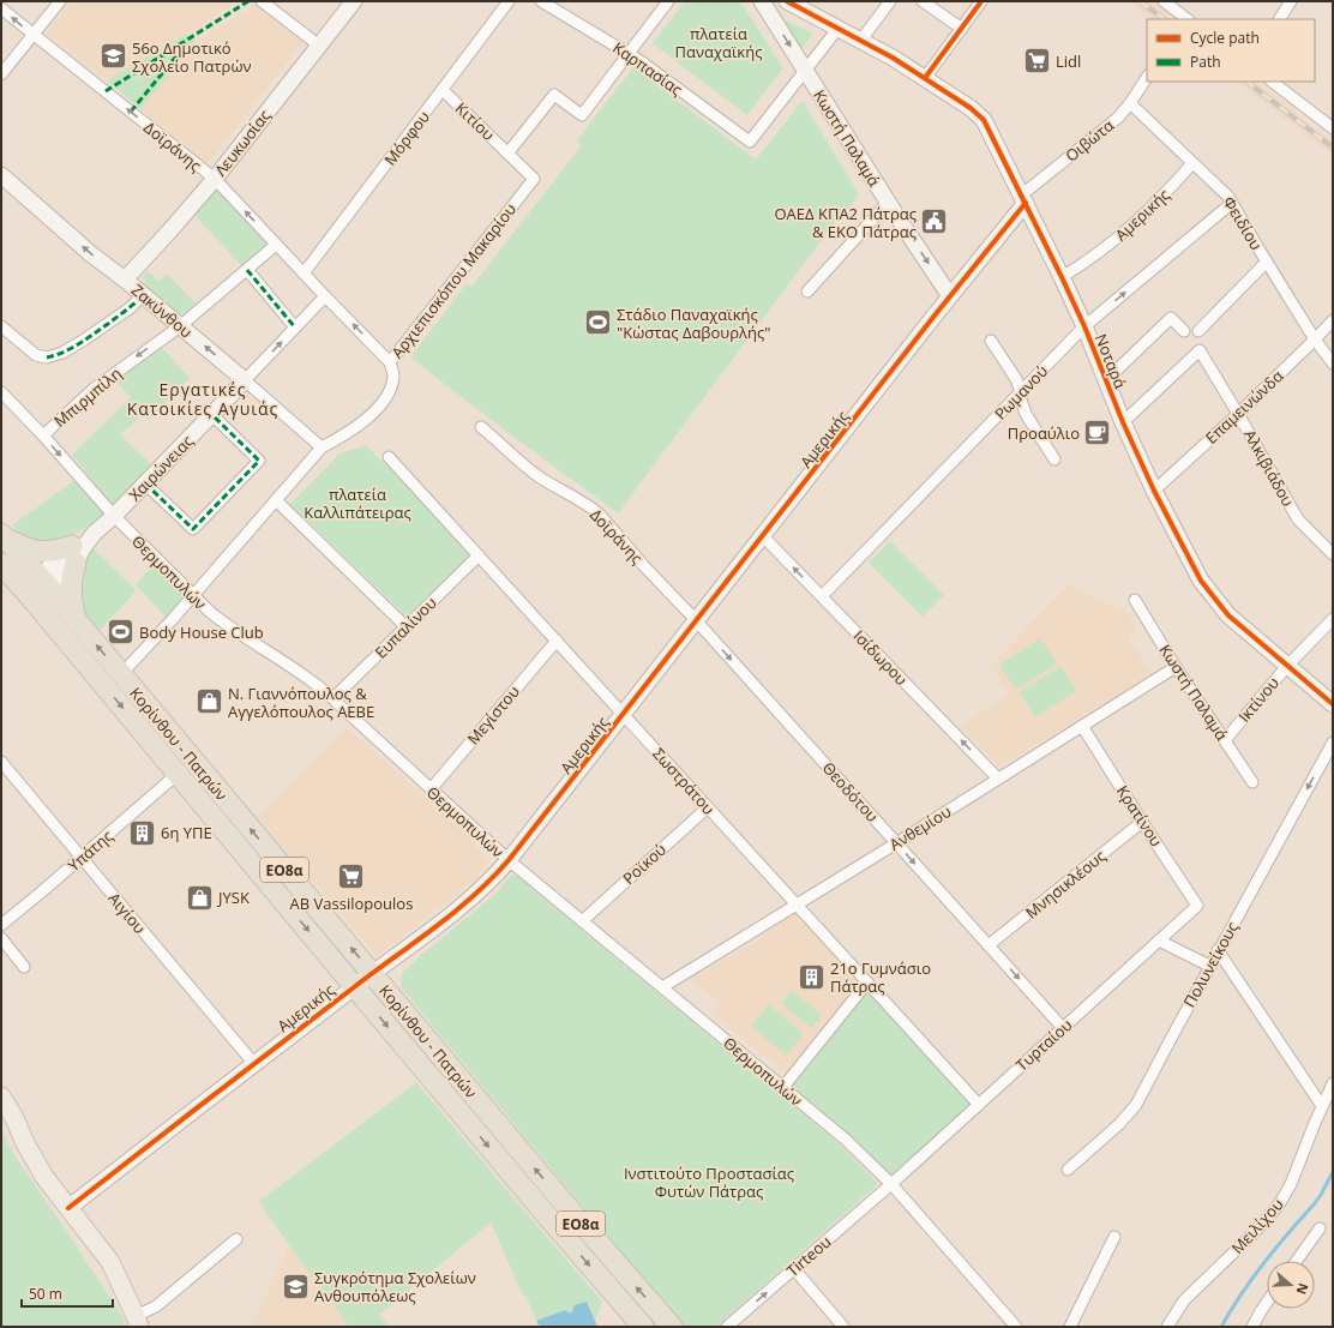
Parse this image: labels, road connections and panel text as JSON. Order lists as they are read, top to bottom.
{
  "streets": {
    "highway": ["Κορίνθου - Πατρών", "ΕΟ8α"],
    "street": [
      "Καρπασίας",
      "Κιτίου",
      "Μόρφου",
      "Κωστή Παλαμά",
      "Οιβώτα",
      "Λευκωσίας",
      "Δοϊράνης",
      "Αμερικής",
      "Φειδίου",
      "Αρχιεπισκόπου Μακαρίου",
      "Ζακύνθου",
      "Νοταρά",
      "Ρωμανού",
      "Μπιρμπίλη",
      "Επαμεινώνδα",
      "Χαιρώνειας",
      "Αλκιβιάδου",
      "Θερμοπυλών",
      "Ευπαλίνου",
      "Ισίδωρου",
      "Ικτίνου",
      "Μεγίστου",
      "Σωστράτου",
      "Θεοδότου",
      "Κρατίνου",
      "Ανθεμίου",
      "Υπάτης",
      "Ροϊκού",
      "Μνησικλέους",
      "Αιγίου",
      "Πολυνείκους",
      "Τυρταίου",
      "Μειλίχου",
      "Tirteou"
    ]
  },
  "crossings": [
    ["Καρπασίας", "Κιτίου"],
    ["Καρπασίας", "Κωστή Παλαμά"],
    ["Κιτίου", "Μόρφου"],
    ["Κιτίου", "Αρχιεπισκόπου Μακαρίου"],
    ["Μόρφου", "Δοϊράνης"],
    ["Κωστή Παλαμά", "Αμερικής"],
    ["Κωστή Παλαμά", "Ικτίνου"],
    ["Κωστή Παλαμά", "Ανθεμίου"],
    ["Οιβώτα", "Αμερικής"],
    ["Οιβώτα", "Φειδίου"],
    ["Οιβώτα", "Νοταρά"],
    ["Λευκωσίας", "Δοϊράνης"],
    ["Λευκωσίας", "Ζακύνθου"],
    ["Δοϊράνης", "Αμερικής"],
    ["Δοϊράνης", "Αρχιεπισκόπου Μακαρίου"],
    ["Δοϊράνης", "Μπιρμπίλη"],
    ["Δοϊράνης", "Χαιρώνειας"],
    ["Δοϊράνης", "Θεοδότου"],
    ["Αμερικής", "Φειδίου"],
    ["Αμερικής", "Νοταρά"],
    ["Αμερικής", "Θερμοπυλών"],
    ["Αμερικής", "Ισίδωρου"],
    ["Αμερικής", "Κορίνθου - Πατρών"],
    ["Αμερικής", "Σωστράτου"],
    ["Αμερικής", "Θεοδότου"],
    ["Αμερικής", "Αιγίου"],
    ["Φειδίου", "Ρωμανού"],
    ["Φειδίου", "Επαμεινώνδα"],
    ["Αρχιεπισκόπου Μακαρίου", "Ζακύνθου"],
    ["Αρχιεπισκόπου Μακαρίου", "Θερμοπυλών"],
    ["Αρχιεπισκόπου Μακαρίου", "Κορίνθου - Πατρών"],
    ["Ζακύνθου", "Μπιρμπίλη"],
    ["Ζακύνθου", "Χαιρώνειας"],
    ["Νοταρά", "Ρωμανού"],
    ["Νοταρά", "Επαμεινώνδα"],
    ["Νοταρά", "Αλκιβιάδου"],
    ["Νοταρά", "Ικτίνου"],
    ["Ρωμανού", "Ισίδωρου"],
    ["Μπιρμπίλη", "Θερμοπυλών"],
    ["Επαμεινώνδα", "Αλκιβιάδου"],
    ["Χαιρώνειας", "Θερμοπυλών"],
    ["Χαιρώνειας", "Κορίνθου - Πατρών"],
    ["Θερμοπυλών", "Ευπαλίνου"],
    ["Θερμοπυλών", "Μεγίστου"],
    ["Θερμοπυλών", "Ανθεμίου"],
    ["Θερμοπυλών", "Ροϊκού"],
    ["Θερμοπυλών", "Τυρταίου"],
    ["Θερμοπυλών", "Tirteou"],
    ["Ευπαλίνου", "Σωστράτου"],
    ["Ισίδωρου", "Ανθεμίου"],
    ["Μεγίστου", "Σωστράτου"],
    ["Κορίνθου - Πατρών", "Υπάτης"],
    ["Σωστράτου", "Ανθεμίου"],
    ["Σωστράτου", "Ροϊκού"],
    ["Σωστράτου", "Τυρταίου"],
    ["Θεοδότου", "Ανθεμίου"],
    ["Θεοδότου", "Μνησικλέους"],
    ["Θεοδότου", "Τυρταίου"],
    ["Κρατίνου", "Ανθεμίου"],
    ["Κρατίνου", "Μνησικλέους"],
    ["Κρατίνου", "Τυρταίου"],
    ["Υπάτης", "Αιγίου"],
    ["Τυρταίου", "Tirteou"]
  ],
  "one_way": [
    "Δοϊράνης",
    "Ζακύνθου",
    "Μπιρμπίλη",
    "Ισίδωρου",
    "Θεοδότου",
    "Πολυνείκους",
    "Tirteou"
  ],
  "districts": ["Εργατικές Κατοικίες Αγυιάς"],
  "parks": ["πλατεία Παναχαϊκής", "πλατεία Καλλιπάτειρας", "Ινστιτούτο Προστασίας Φυτών Πάτρας"],
  "places": {
    "school or university": ["56ο Δημοτικό Σχολείο Πατρών", "Συγκρότημα Σχολείων Ανθουπόλεως"],
    "supermarket": ["Lidl", "AB Vassilopoulos"],
    "public building": ["ΟΑΕΔ ΚΠΑ2 Πάτρας & ΕΚΟ Πάτρας"],
    "sports": ["Στάδιο Παναχαϊκής \"Κώστας Δαβουρλής\"", "Body House Club"],
    "cafe": ["Προαύλιο"],
    "shop": ["Ν. Γιαννόπουλος & Αγγελόπουλος ΑΕΒΕ", "JYSK"],
    "building": ["6η ΥΠΕ", "21ο Γυμνάσιο Πάτρας"]
  },
  "legend": ["Cycle path", "Path"],
  "scale_bar": "50 m",
  "north": "right"
}
